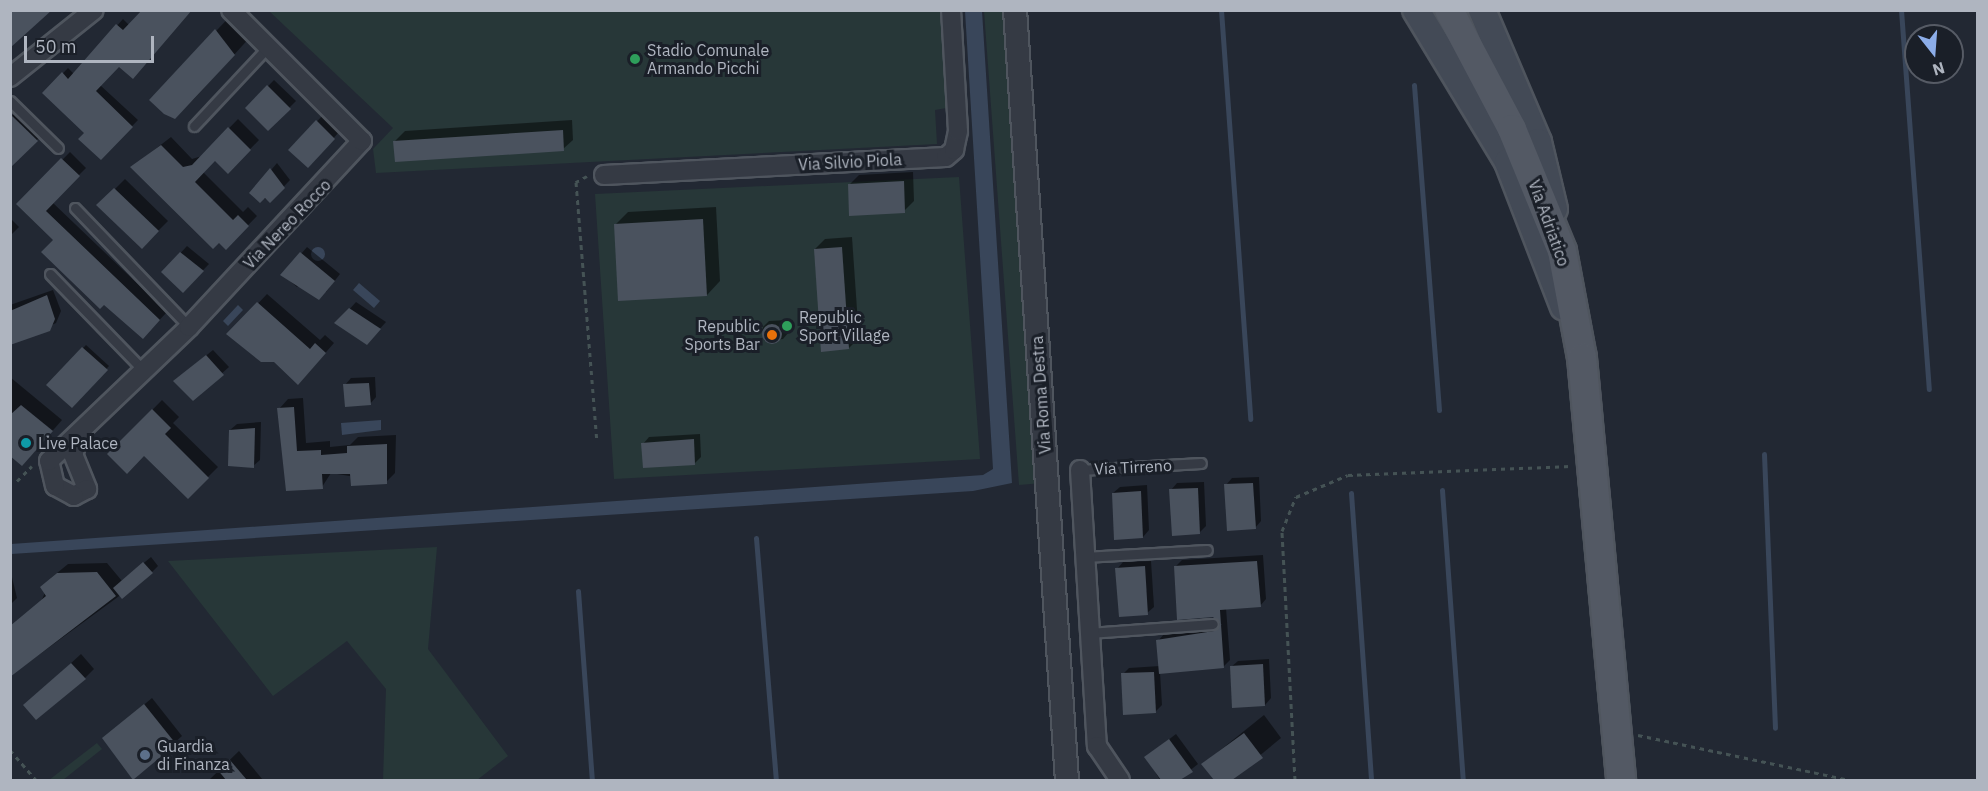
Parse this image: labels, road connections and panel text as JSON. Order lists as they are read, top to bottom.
{
  "streets": {
    "main road": ["Via Adriatico"],
    "street": [
      "Via Silvio Piola",
      "Via Nereo Rocco",
      "Via Roma Destra",
      "Via Tirreno"
    ]
  },
  "places": [
    "Stadio Comunale Armando Picchi",
    "Republic Sport Village",
    "Republic Sports Bar",
    "Live Palace",
    "Guardia di Finanza"
  ],
  "scale_bar": "50 m",
  "north": "bottom"
}
